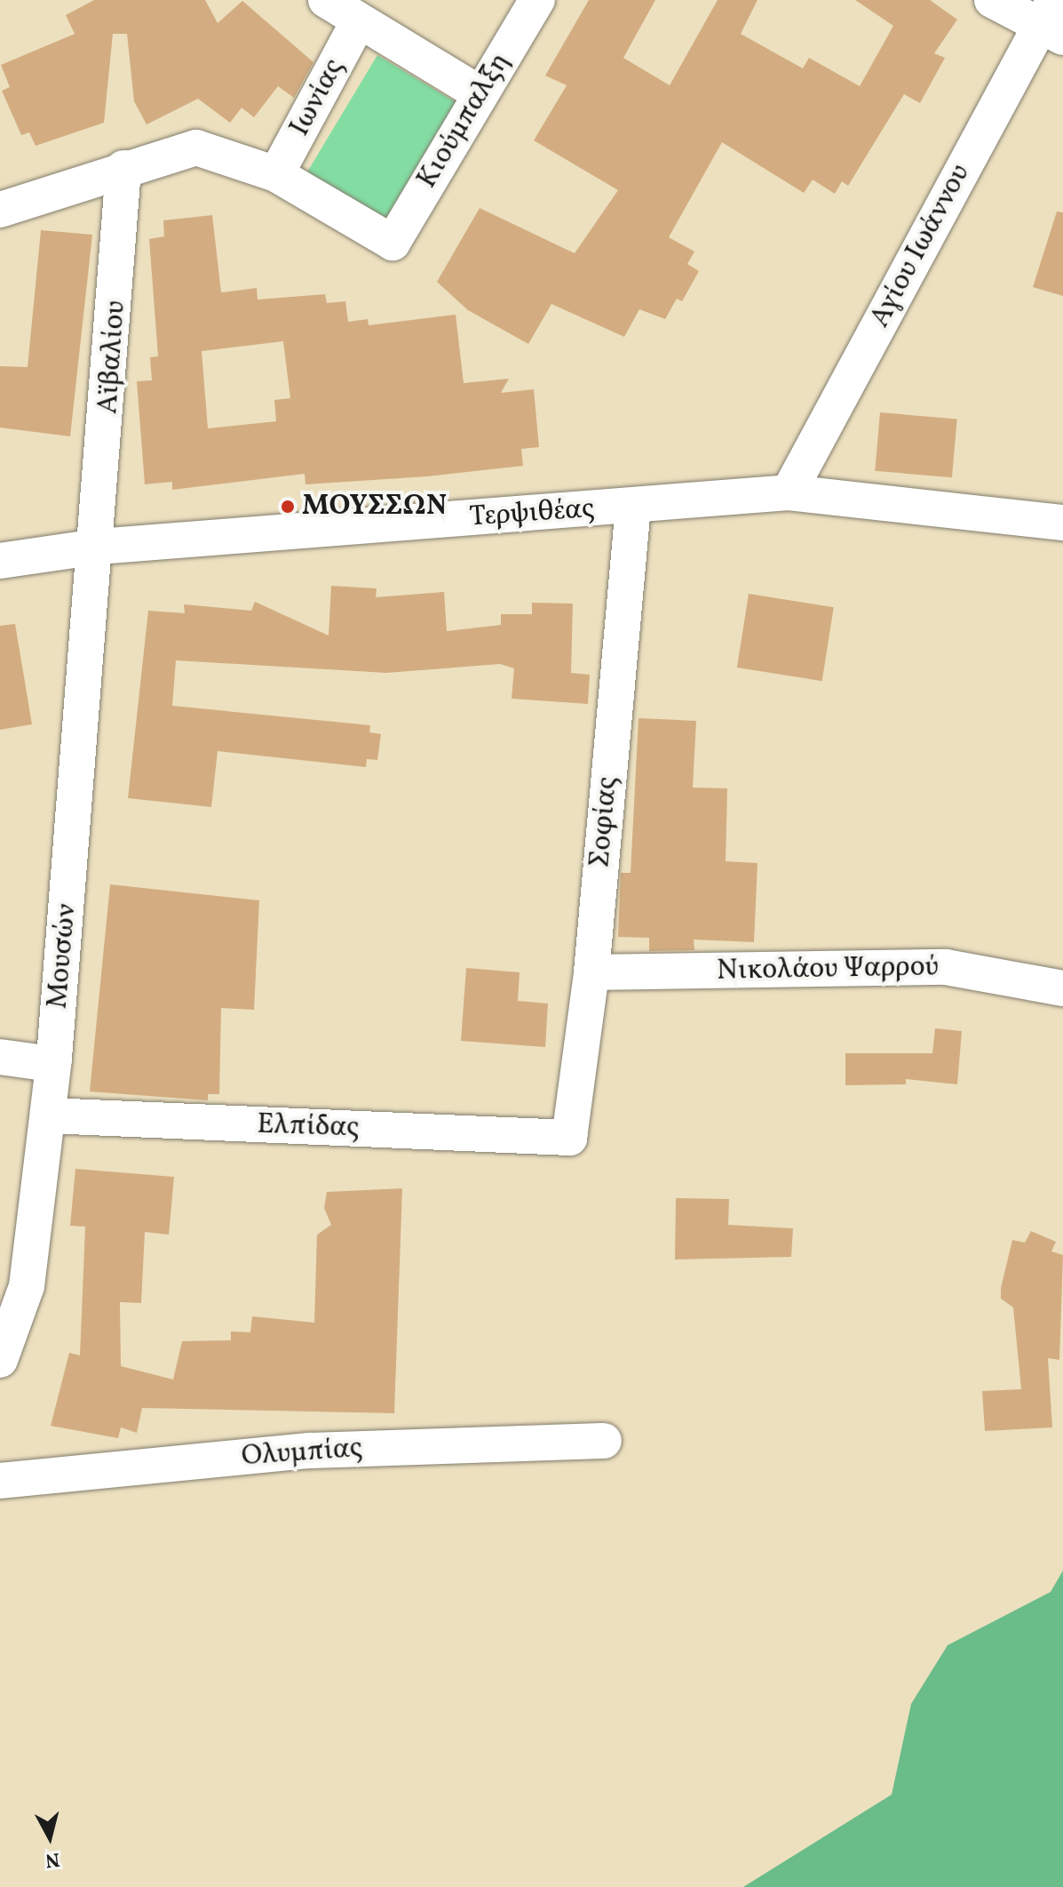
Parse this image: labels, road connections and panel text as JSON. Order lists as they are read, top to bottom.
{
  "streets": {
    "street": [
      "Ιωνίας",
      "Κιούμπαλξη",
      "Αγίου Ιωάννου",
      "Αϊβαλίου",
      "Τερψιθέας",
      "Σοφίας",
      "Μουσών",
      "Νικολάου Ψαρρού",
      "Ελπίδας",
      "Ολυμπίας"
    ]
  },
  "crossings": [
    ["Ιωνίας", "Κιούμπαλξη"],
    ["Αγίου Ιωάννου", "Τερψιθέας"],
    ["Αϊβαλίου", "Τερψιθέας"],
    ["Αϊβαλίου", "Μουσών"],
    ["Τερψιθέας", "Σοφίας"],
    ["Τερψιθέας", "Μουσών"],
    ["Σοφίας", "Νικολάου Ψαρρού"],
    ["Σοφίας", "Ελπίδας"],
    ["Μουσών", "Ελπίδας"]
  ],
  "places": ["ΜΟΥΣΣΩΝ"],
  "north": "bottom"
}
